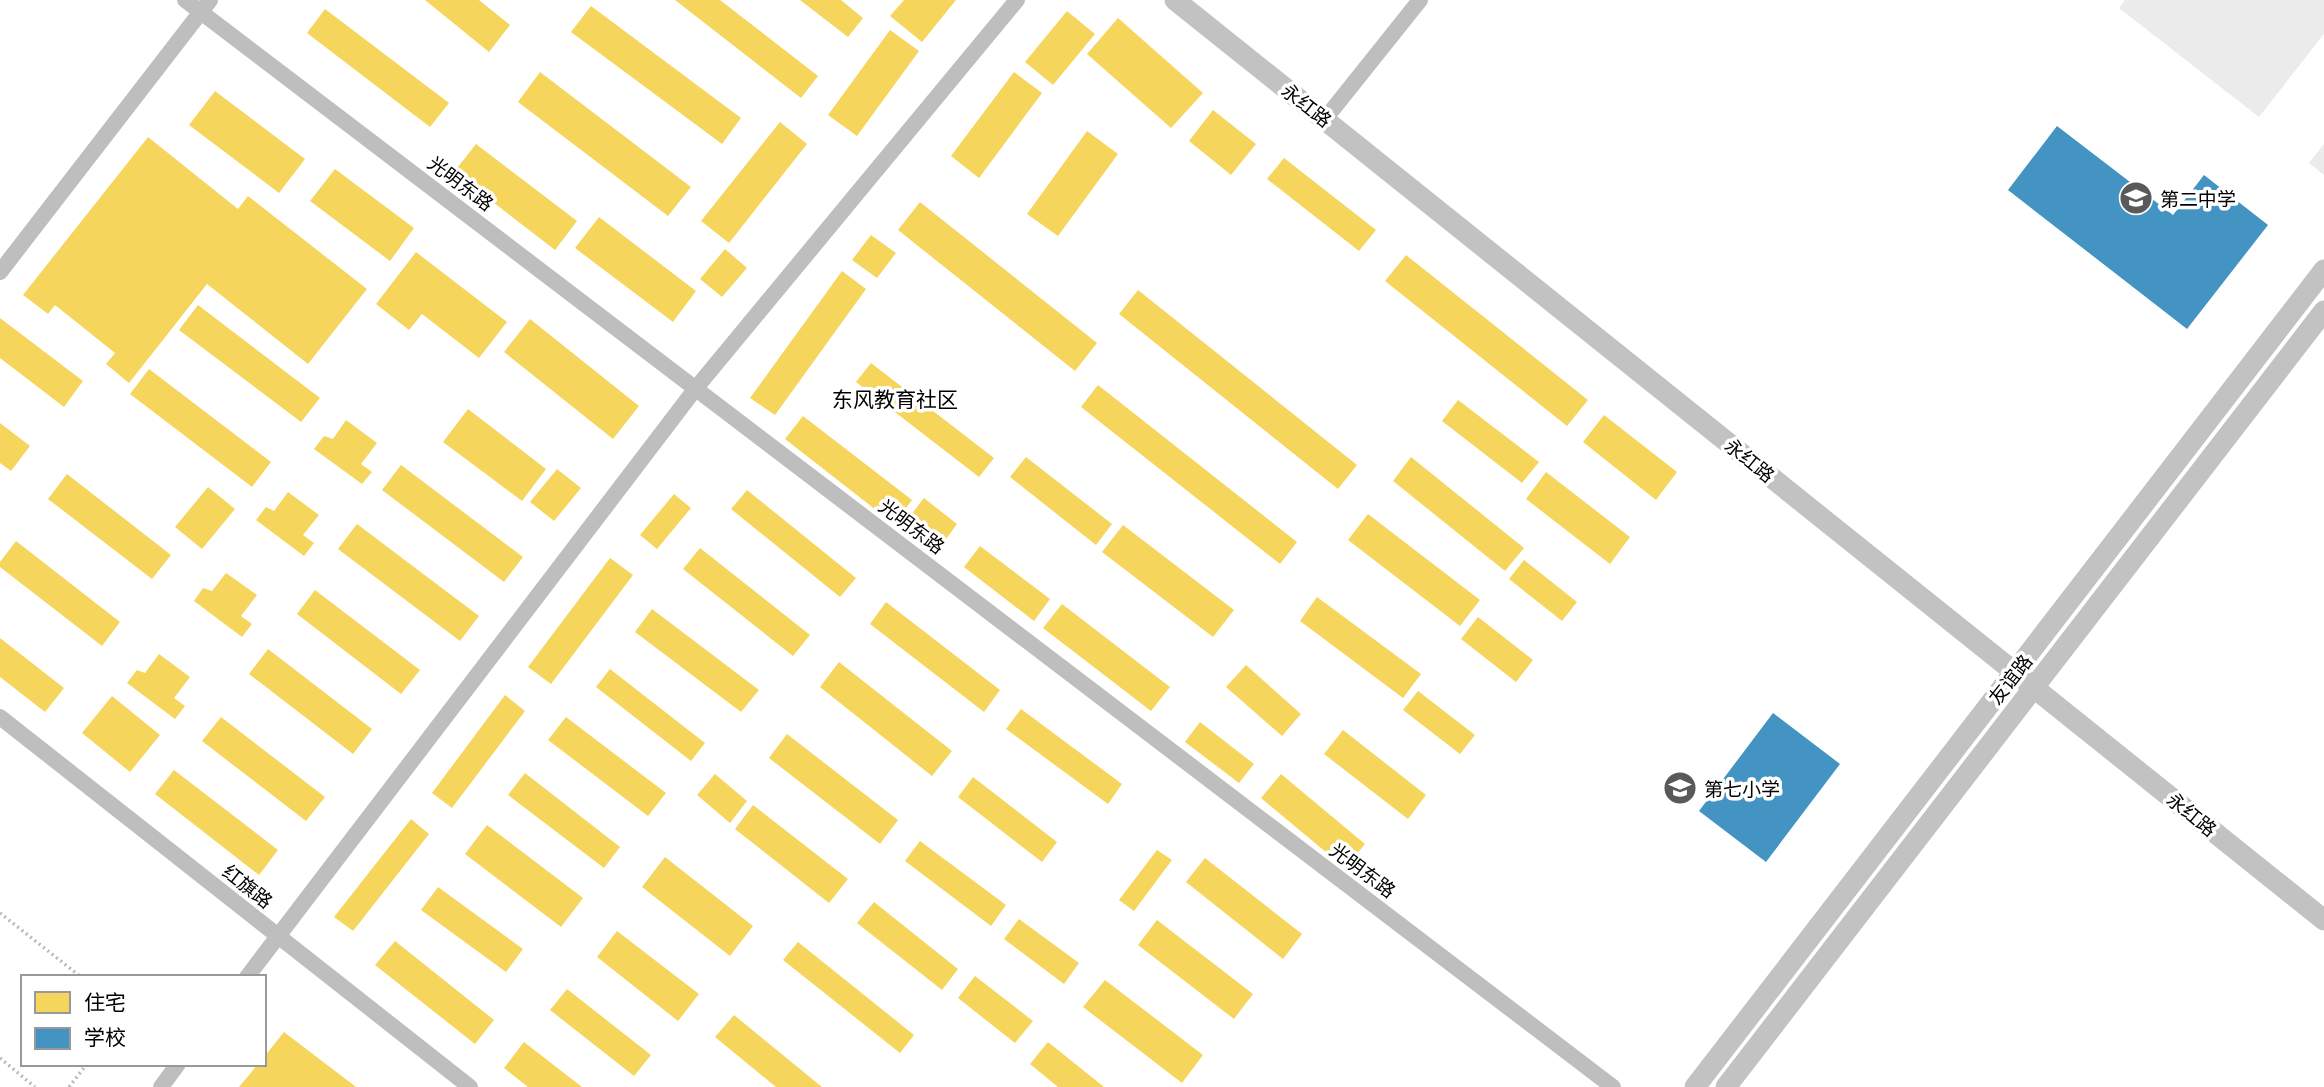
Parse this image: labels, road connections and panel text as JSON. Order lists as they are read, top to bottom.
{
  "streets": {
    "main road": ["永红路", "友谊路"],
    "street": ["光明东路", "红旗路"]
  },
  "crossings": [
    ["永红路", "友谊路"]
  ],
  "districts": ["东风教育社区"],
  "places": {
    "school or university": ["第二中学", "第七小学"]
  },
  "legend": ["住宅", "学校"]
}
